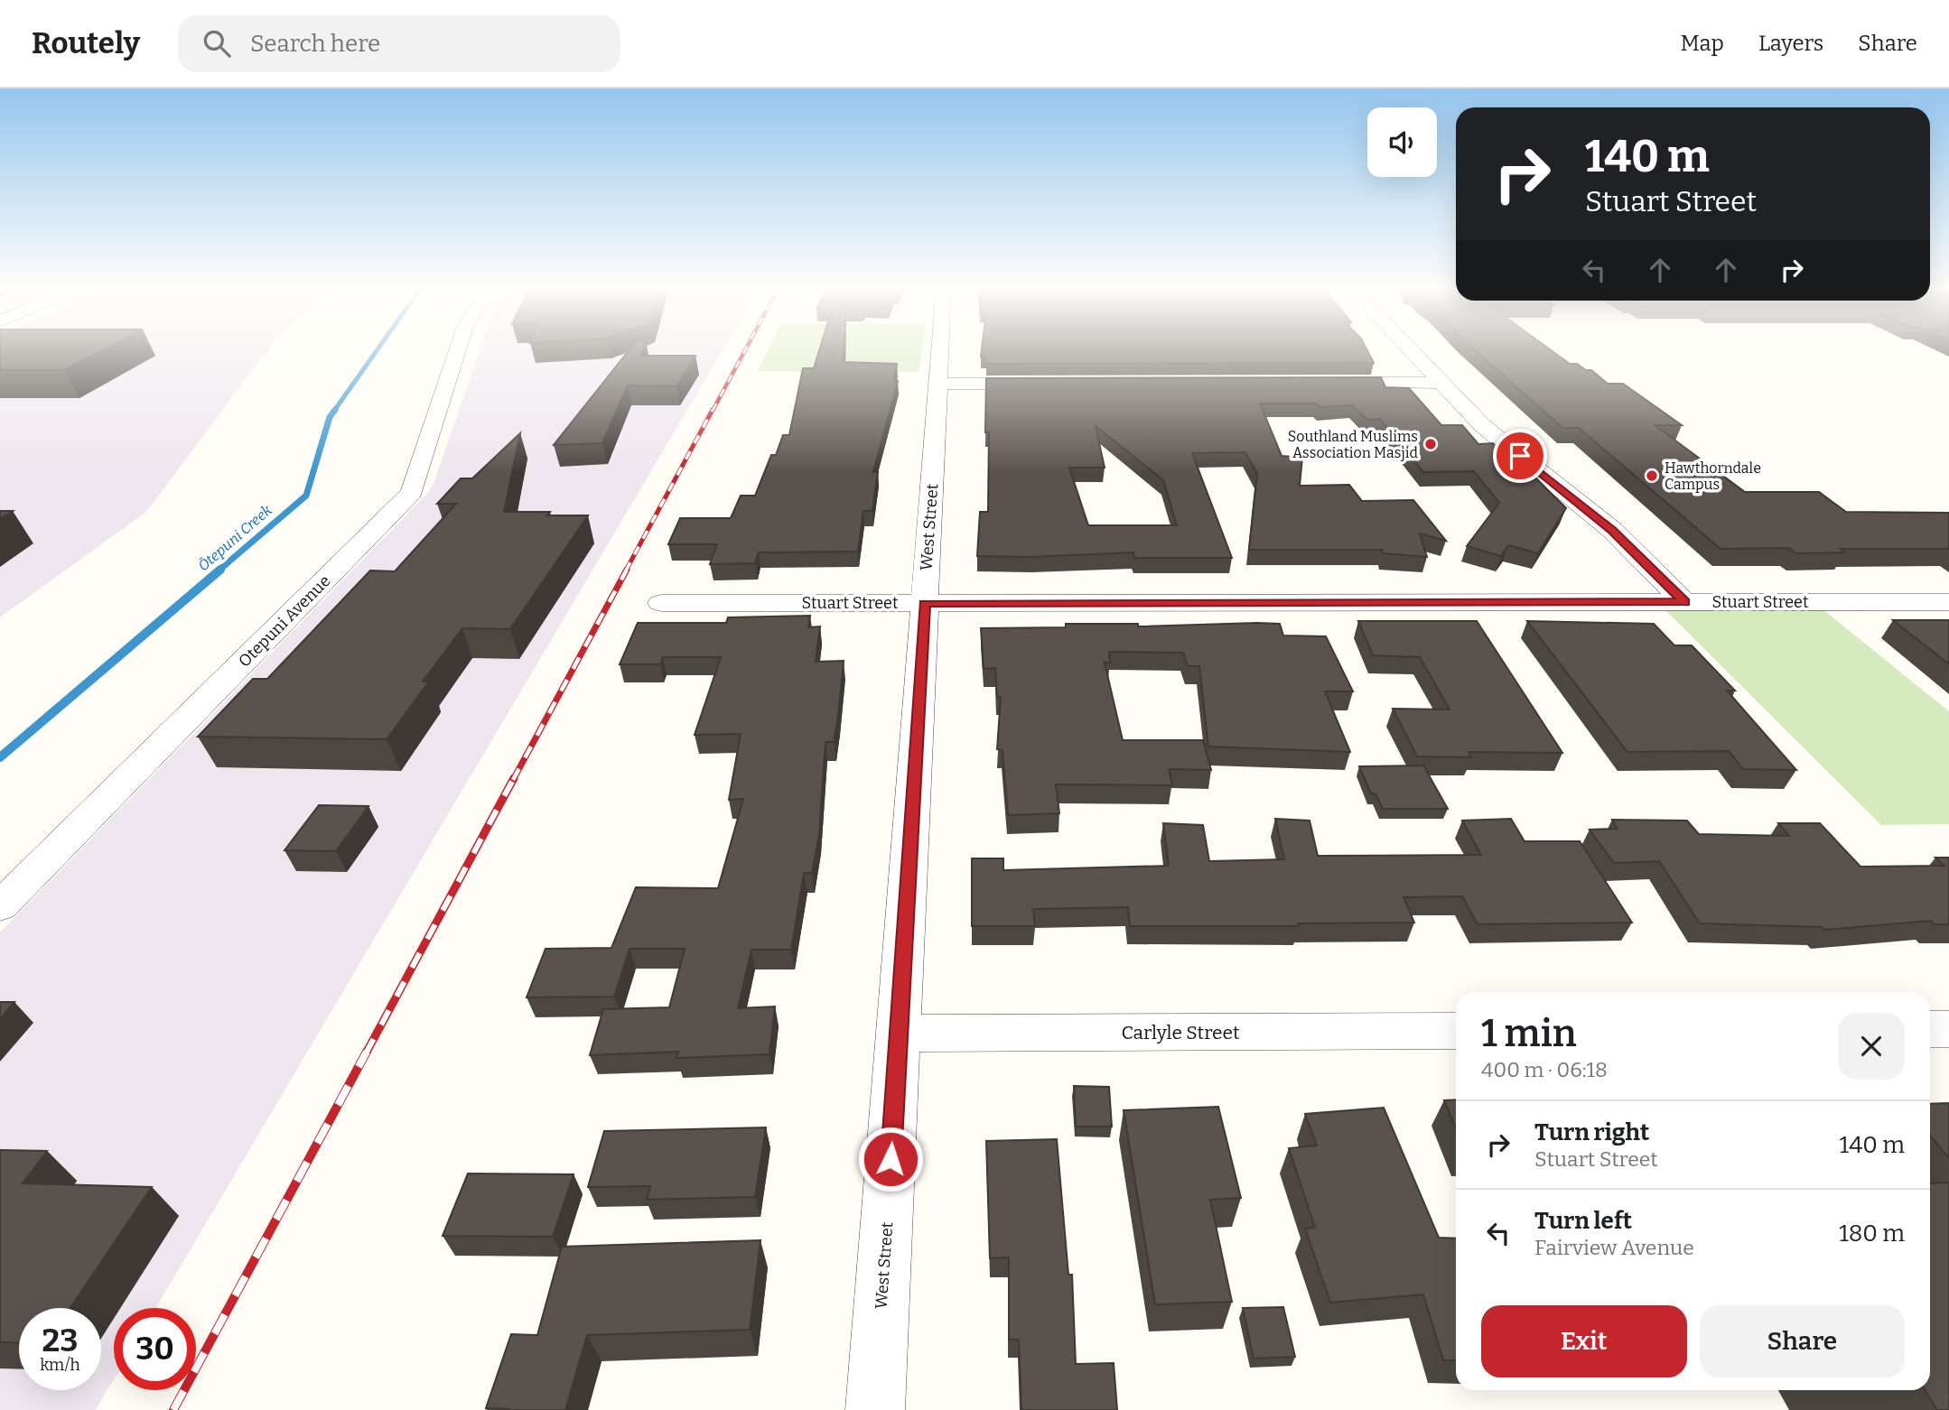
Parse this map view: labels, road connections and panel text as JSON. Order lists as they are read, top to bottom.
{
  "streets": {
    "street": [
      "West Street",
      "Stuart Street",
      "Otepuni Avenue",
      "Carlyle Street"
    ]
  },
  "crossings": [
    ["West Street", "Stuart Street"],
    ["West Street", "Carlyle Street"]
  ],
  "water": ["Ōtepuni Creek"],
  "places": ["Southland Muslims Association Masjid", "Hawthorndale Campus"],
  "page": {
    "header": "Routely",
    "search": "Search here",
    "nav": ["Map", "Layers", "Share"],
    "turn": ["140 m", "Stuart Street"],
    "heading": ["1 min", "400 m · 06:18"],
    "list": [
      {
        "name": "Turn right",
        "note": "Stuart Street",
        "value": "140 m"
      },
      {
        "name": "Turn left",
        "note": "Fairview Avenue",
        "value": "180 m"
      }
    ],
    "buttons": ["Exit", "Share"],
    "speed": "23 km/h",
    "limit": "30"
  }
}
